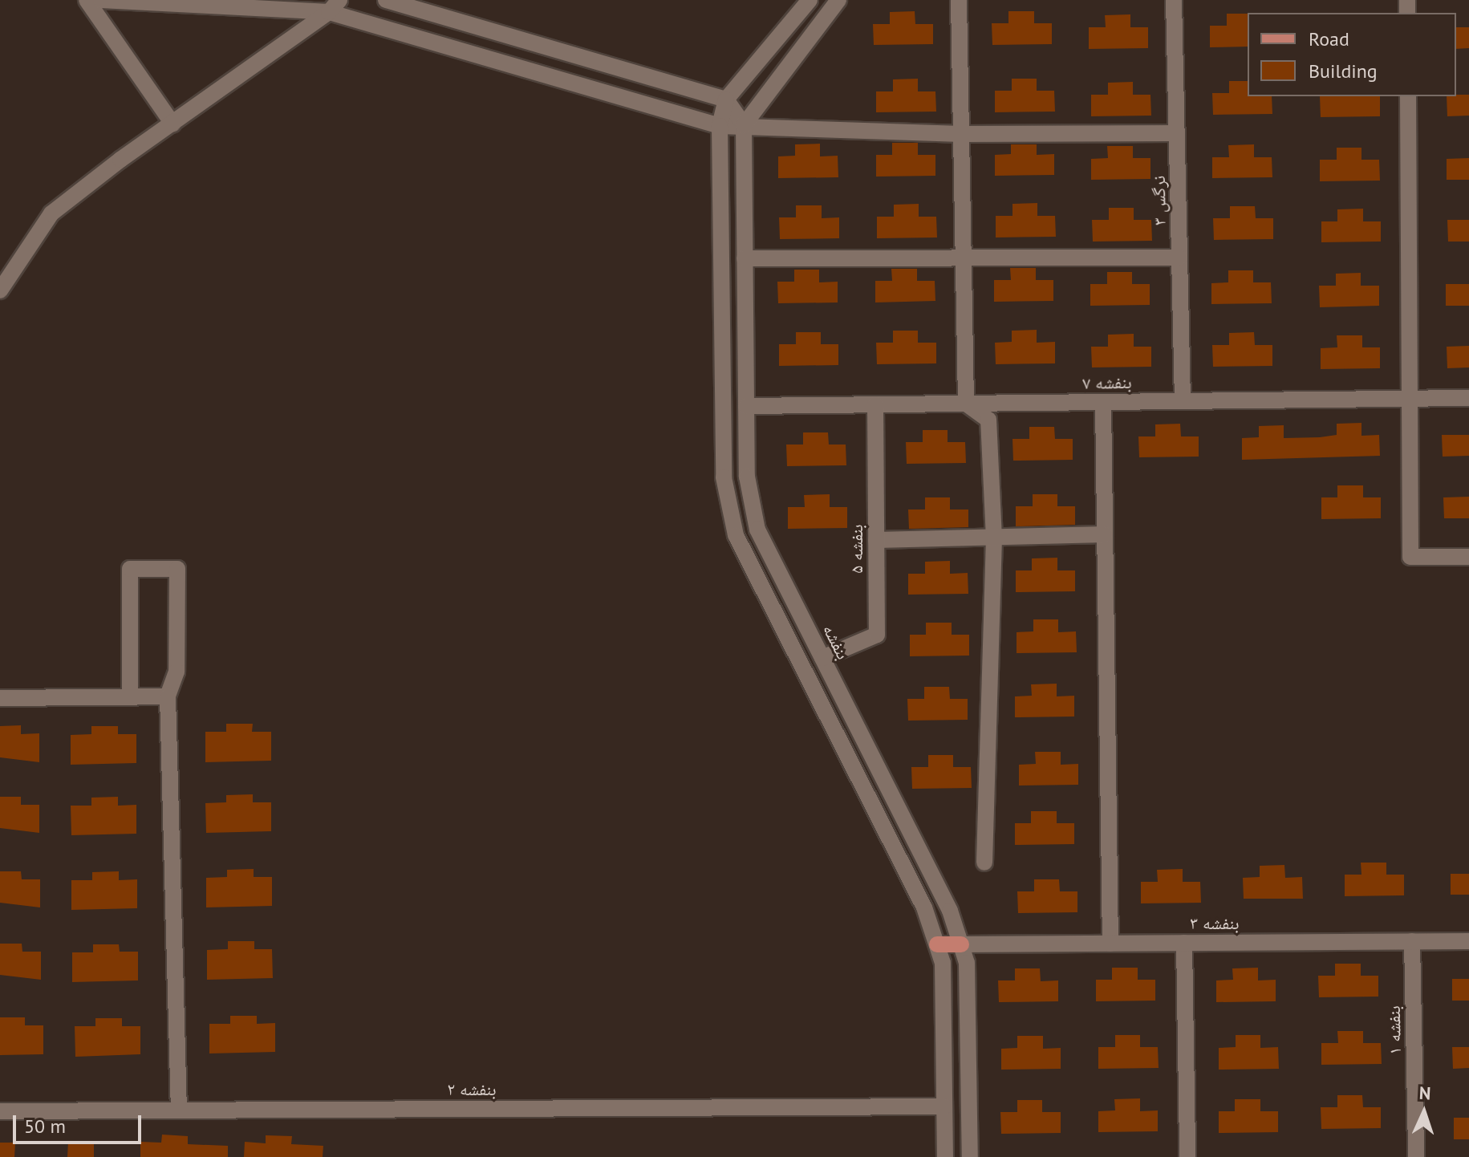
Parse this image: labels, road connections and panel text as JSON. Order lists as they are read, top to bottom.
{
  "streets": {
    "street": [
      "نرگس ۳",
      "بنفشه ۷",
      "بنفشه ۵",
      "بنفشه",
      "بنفشه ۳",
      "بنفشه ۱",
      "بنفشه ۲"
    ]
  },
  "crossings": [
    ["نرگس ۳", "بنفشه ۷"],
    ["بنفشه ۷", "بنفشه ۵"],
    ["بنفشه ۷", "بنفشه"],
    ["بنفشه ۵", "بنفشه"],
    ["بنفشه", "بنفشه ۳"],
    ["بنفشه ۳", "بنفشه ۱"]
  ],
  "legend": ["Road", "Building"],
  "scale_bar": "50 m",
  "north": "top"
}
